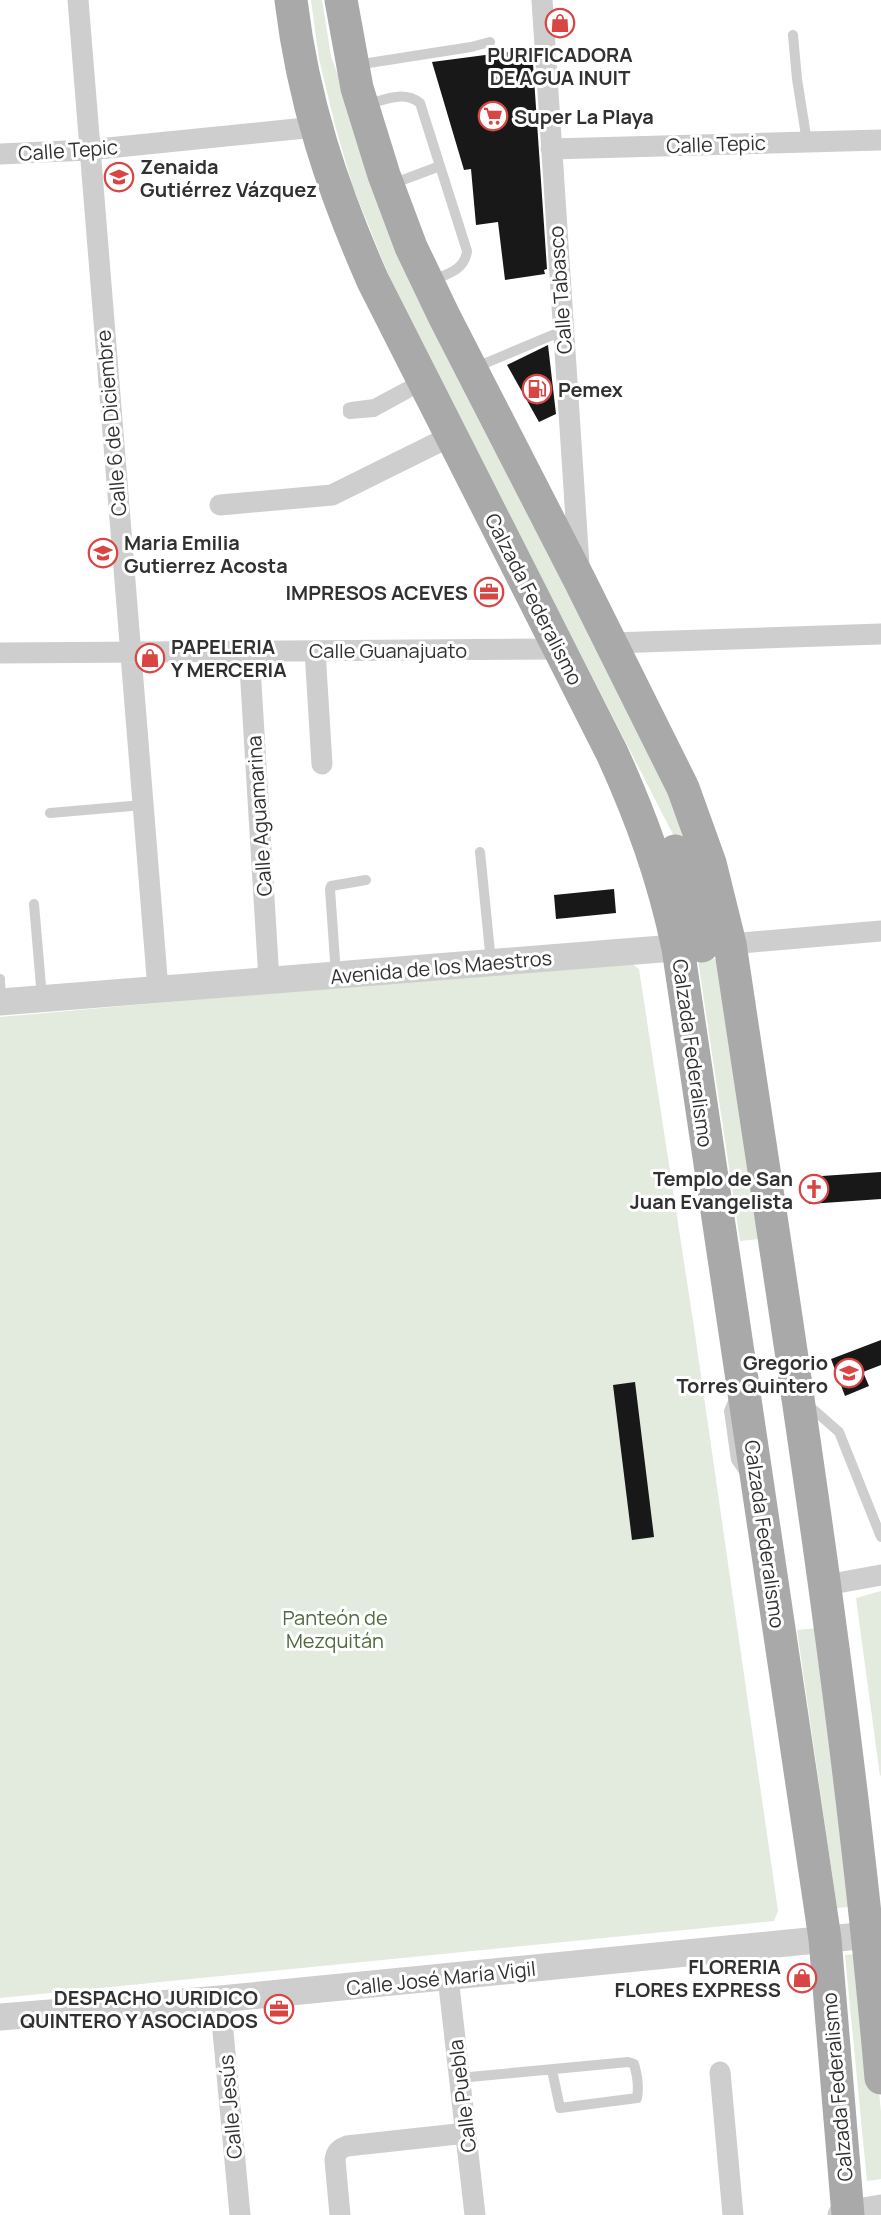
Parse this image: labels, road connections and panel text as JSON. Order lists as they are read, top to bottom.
{
  "streets": {
    "main road": ["Calzada Federalismo"],
    "street": [
      "Calle Tepic",
      "Calle Tabasco",
      "Calle 6 de Diciembre",
      "Calle Guanajuato",
      "Calle Aguamarina",
      "Avenida de los Maestros",
      "Calle José María Vigil",
      "Calle Puebla",
      "Calle Jesús"
    ]
  },
  "crossings": [
    ["Calle Tepic", "Calle Tabasco"],
    ["Calle Tepic", "Calle 6 de Diciembre"],
    ["Calle Tepic", "Calzada Federalismo"],
    ["Calle Tabasco", "Calzada Federalismo"],
    ["Calle 6 de Diciembre", "Calle Guanajuato"],
    ["Calle 6 de Diciembre", "Avenida de los Maestros"],
    ["Calzada Federalismo", "Calle Guanajuato"],
    ["Calzada Federalismo", "Avenida de los Maestros"],
    ["Calzada Federalismo", "Calle José María Vigil"],
    ["Calle Guanajuato", "Calle Aguamarina"],
    ["Calle Aguamarina", "Avenida de los Maestros"],
    ["Calle José María Vigil", "Calle Puebla"],
    ["Calle José María Vigil", "Calle Jesús"]
  ],
  "parks": ["Panteón de Mezquitán"],
  "places": {
    "shop": ["PURIFICADORA DE AGUA INUIT", "PAPELERIA Y MERCERIA", "FLORERIA FLORES EXPRESS"],
    "supermarket": ["Super La Playa"],
    "school or university": ["Zenaida Gutiérrez Vázquez", "Maria Emilia Gutierrez Acosta", "Gregorio Torres Quintero"],
    "fuel station": ["Pemex"],
    "office": ["IMPRESOS ACEVES", "DESPACHO JURIDICO QUINTERO Y ASOCIADOS"],
    "church": ["Templo de San Juan Evangelista"]
  }
}
